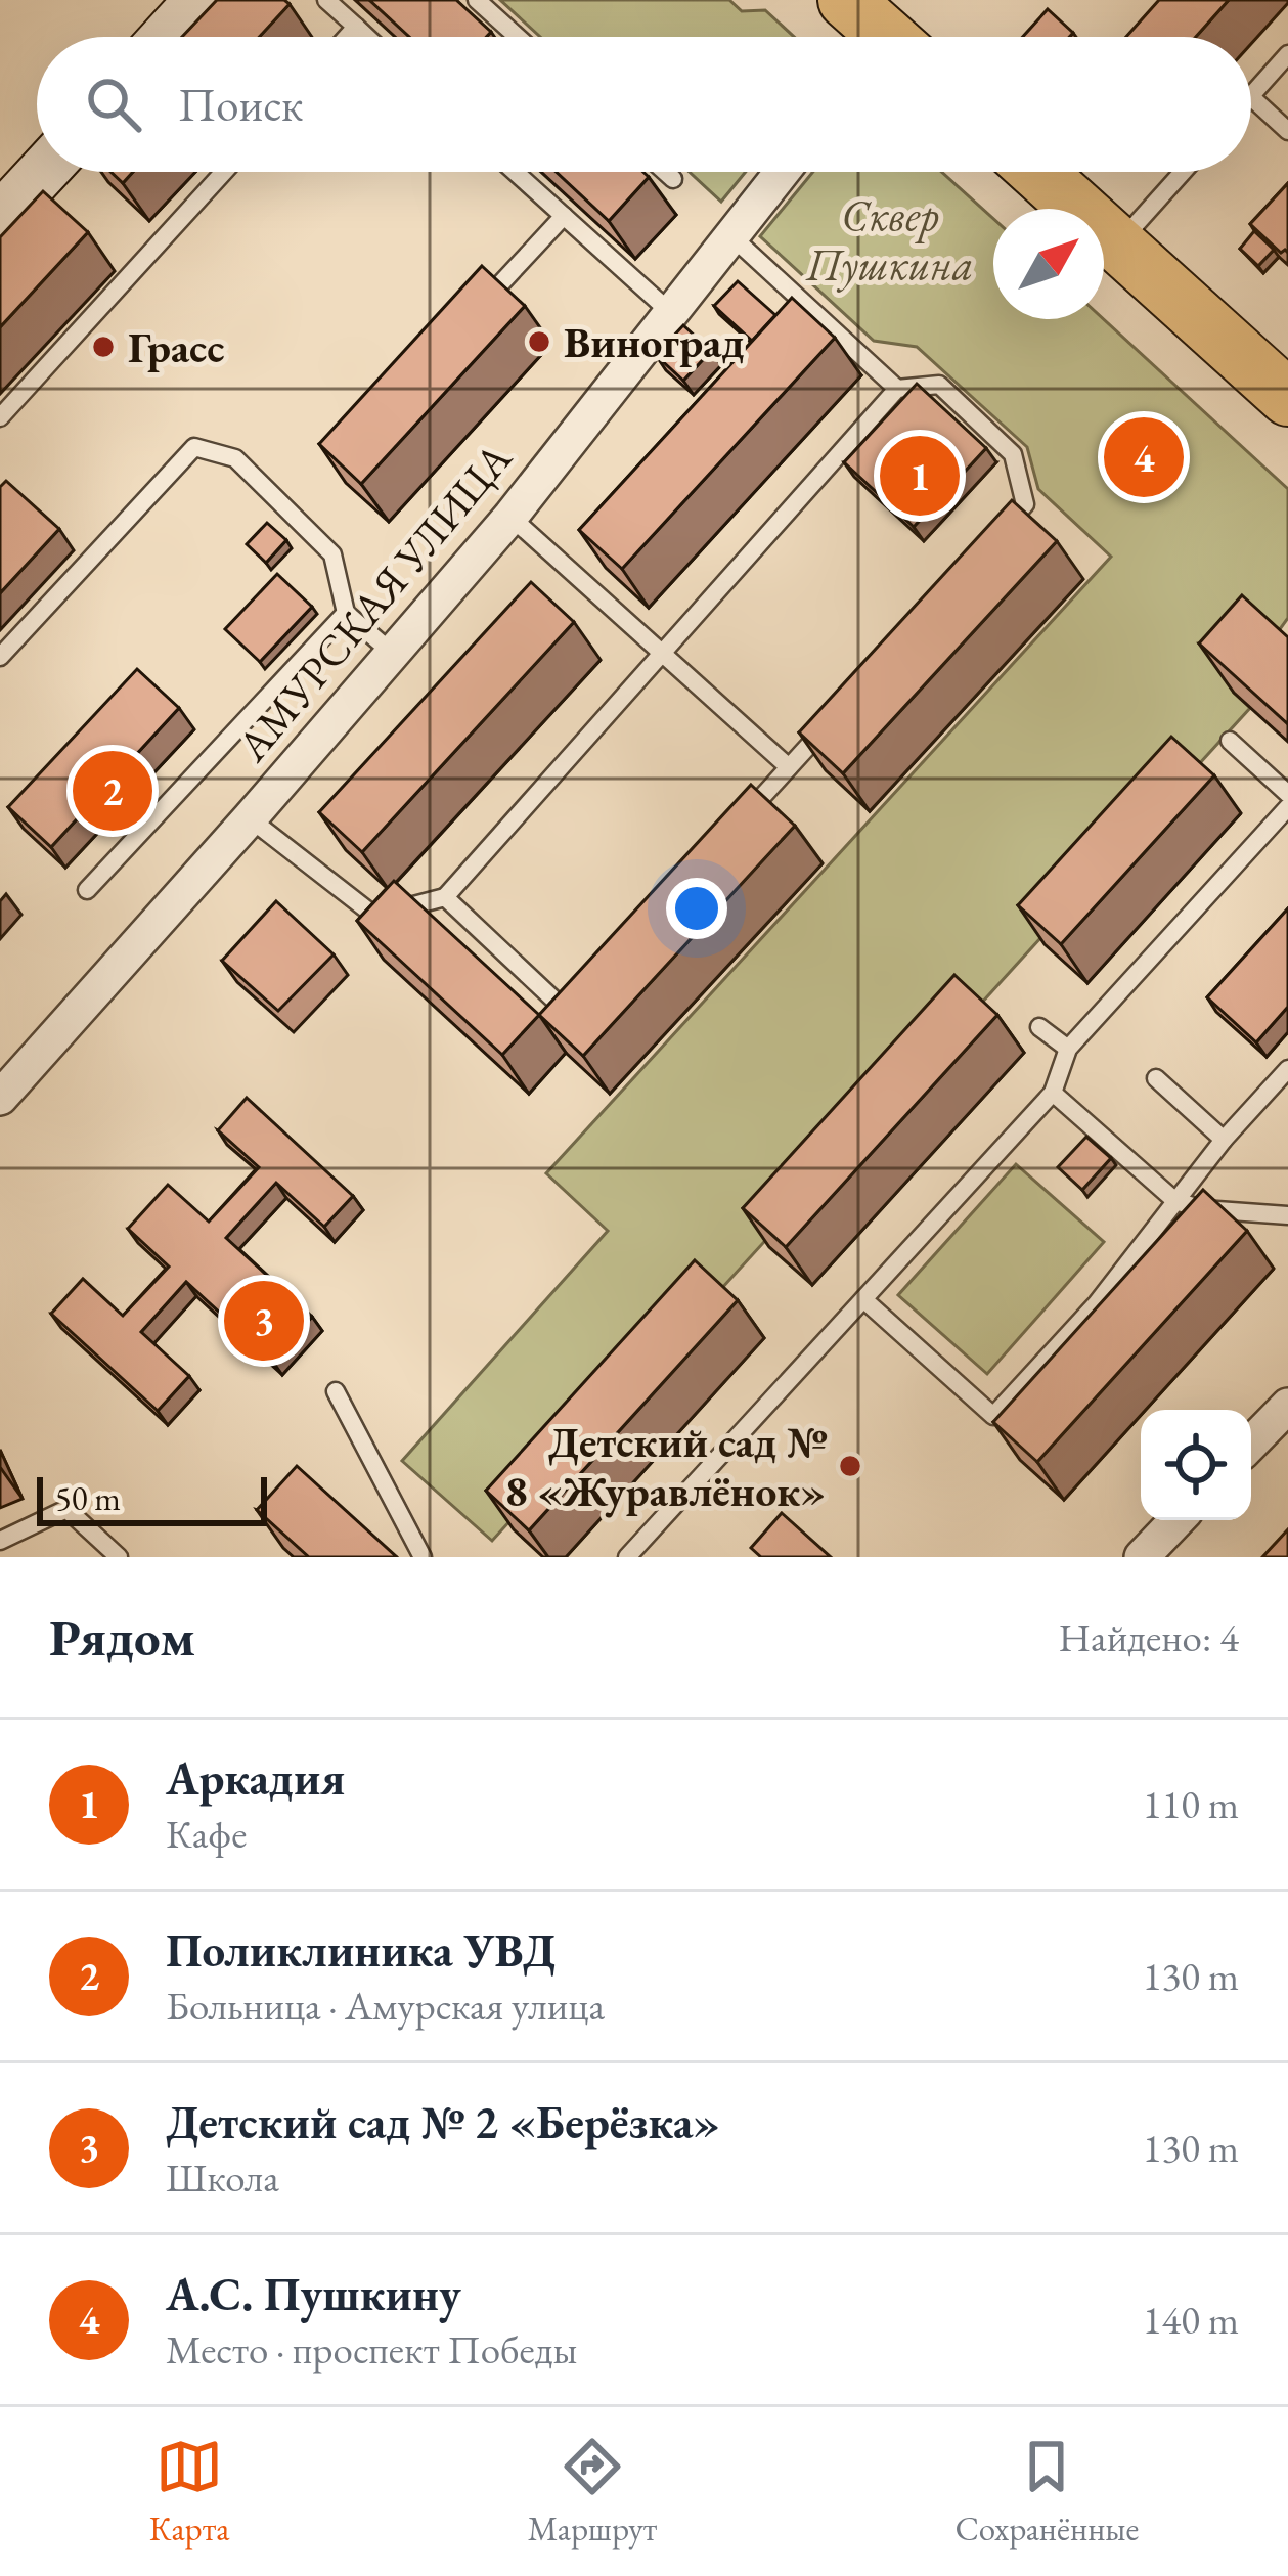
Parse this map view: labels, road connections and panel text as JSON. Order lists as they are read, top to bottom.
{
  "streets": {
    "street": ["АМУРСКАЯ УЛИЦА"]
  },
  "parks": ["Сквер Пушкина"],
  "places": ["Виноград", "Грасс", "Детский сад № 8 «Журавлёнок»"],
  "scale_bar": "50 m",
  "north": "top right",
  "page": {
    "search": "Поиск",
    "pins": [
      "4",
      "1",
      "2",
      "3"
    ],
    "scale": "50 m",
    "heading": ["Рядом", "Найдено: 4"],
    "list": [
      {
        "mark": "1",
        "name": "Аркадия",
        "note": "Кафе",
        "value": "110 m"
      },
      {
        "mark": "2",
        "name": "Поликлиника УВД",
        "note": "Больница · Амурская улица",
        "value": "130 m"
      },
      {
        "mark": "3",
        "name": "Детский сад № 2 «Берёзка»",
        "note": "Школа",
        "value": "130 m"
      },
      {
        "mark": "4",
        "name": "А.С. Пушкину",
        "note": "Место · проспект Победы",
        "value": "140 m"
      }
    ],
    "nav": ["Карта", "Маршрут", "Сохранённые"]
  }
}
